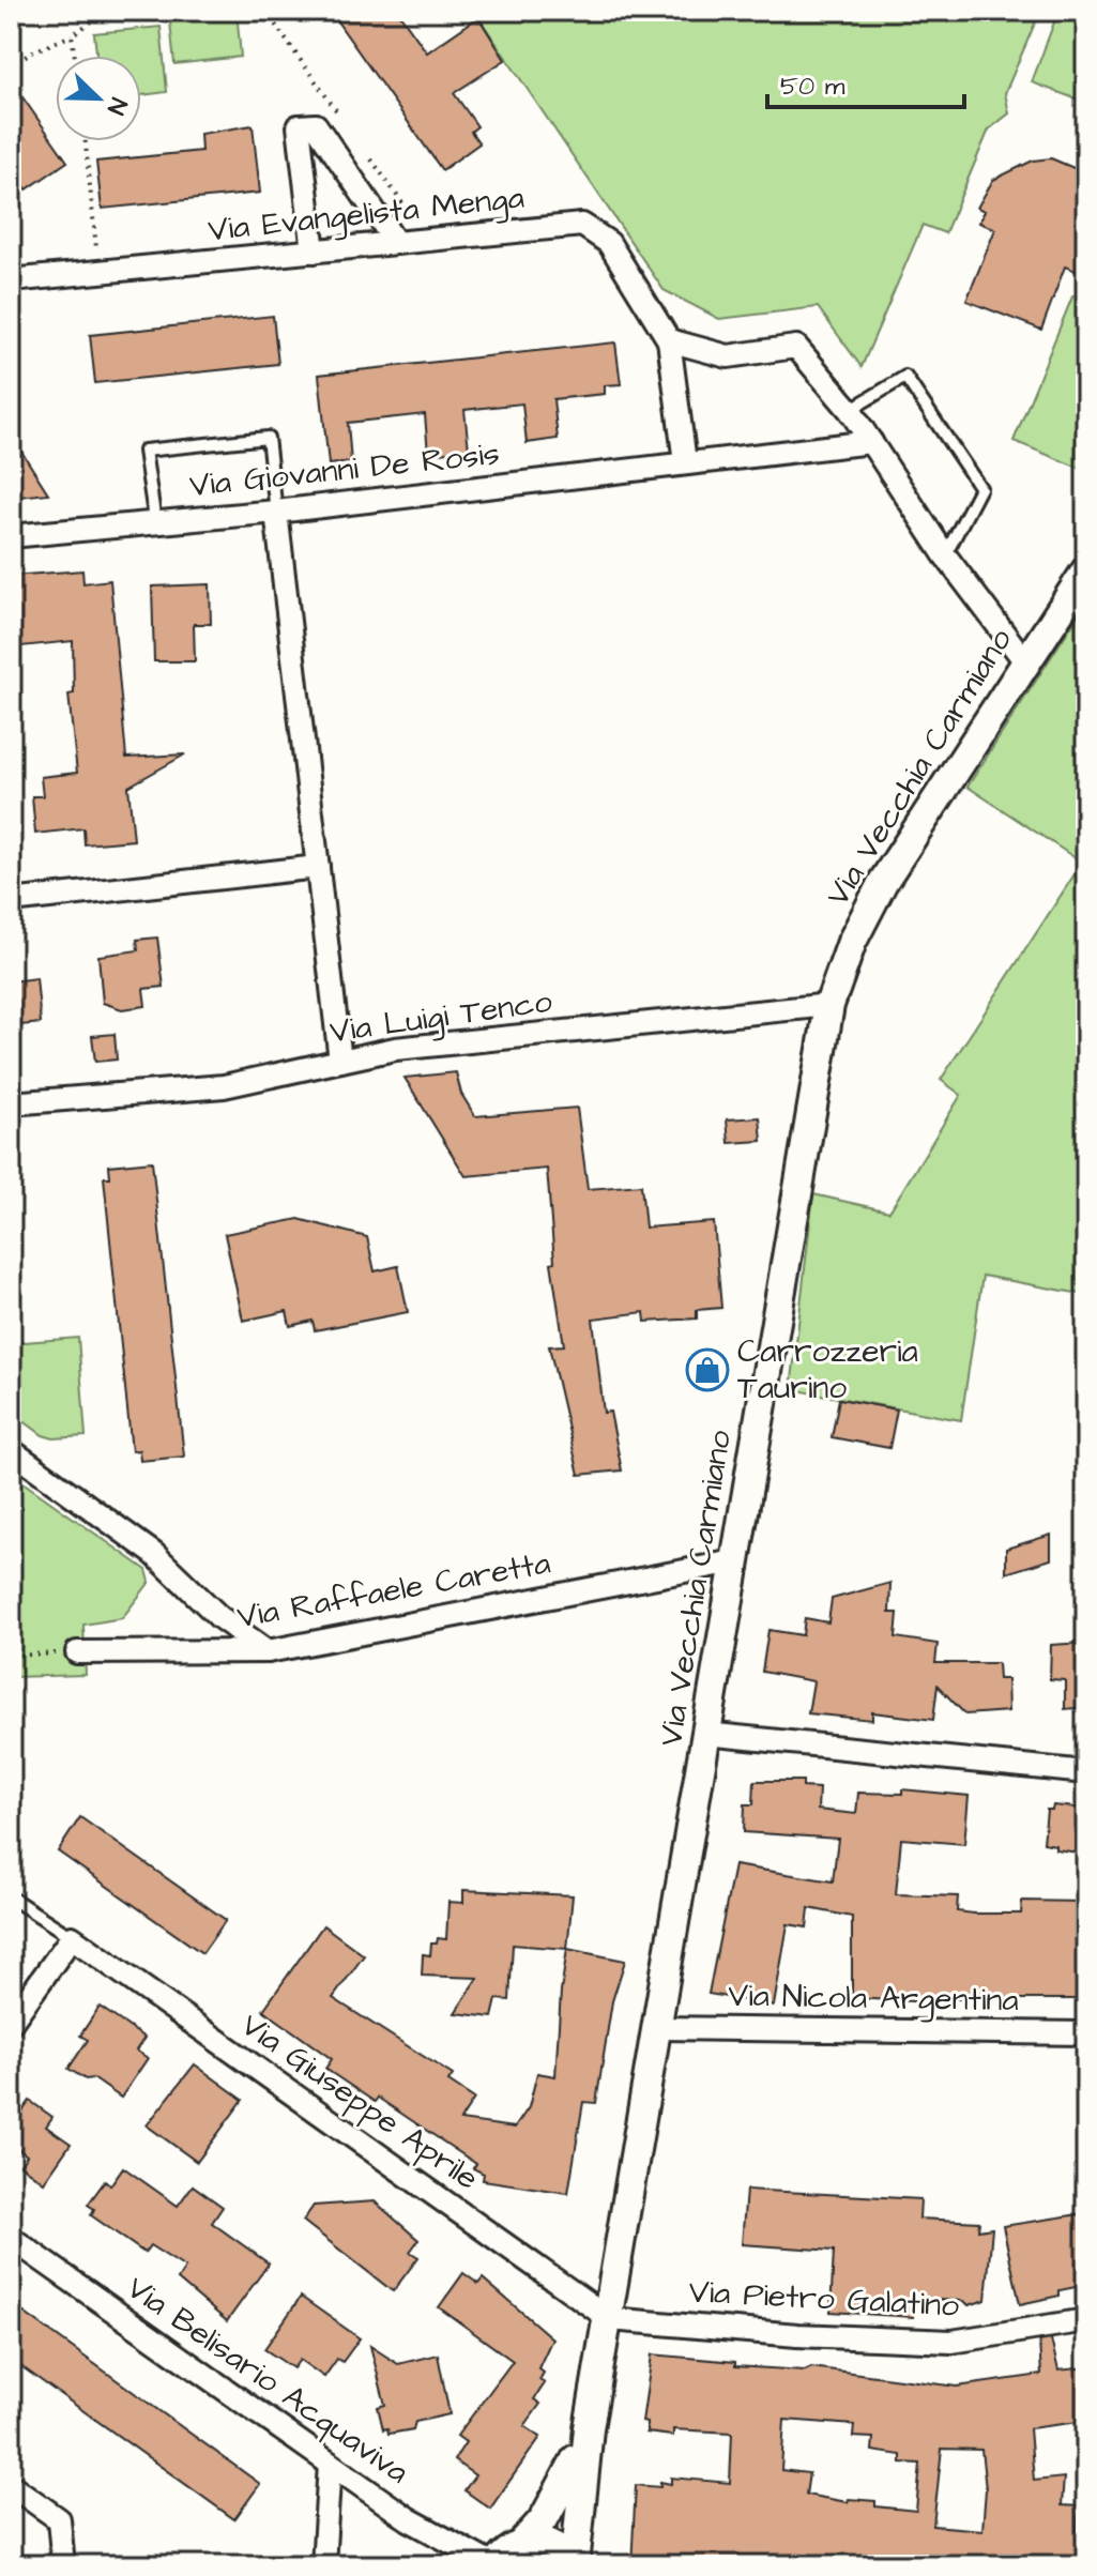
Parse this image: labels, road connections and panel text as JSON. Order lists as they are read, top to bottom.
{
  "streets": {
    "street": [
      "Via Evangelista Menga",
      "Via Giovanni De Rosis",
      "Via Vecchia Carmiano",
      "Via Luigi Tenco",
      "Via Raffaele Caretta",
      "Via Nicola Argentina",
      "Via Giuseppe Aprile",
      "Via Pietro Galatino",
      "Via Belisario Acquaviva"
    ]
  },
  "crossings": [
    ["Via Vecchia Carmiano", "Via Luigi Tenco"],
    ["Via Vecchia Carmiano", "Via Raffaele Caretta"],
    ["Via Vecchia Carmiano", "Via Nicola Argentina"],
    ["Via Vecchia Carmiano", "Via Giuseppe Aprile"],
    ["Via Vecchia Carmiano", "Via Pietro Galatino"],
    ["Via Vecchia Carmiano", "Via Belisario Acquaviva"],
    ["Via Giuseppe Aprile", "Via Pietro Galatino"]
  ],
  "places": {
    "shop": ["Carrozzeria Taurino"]
  },
  "scale_bar": "50 m",
  "north": "bottom right"
}
